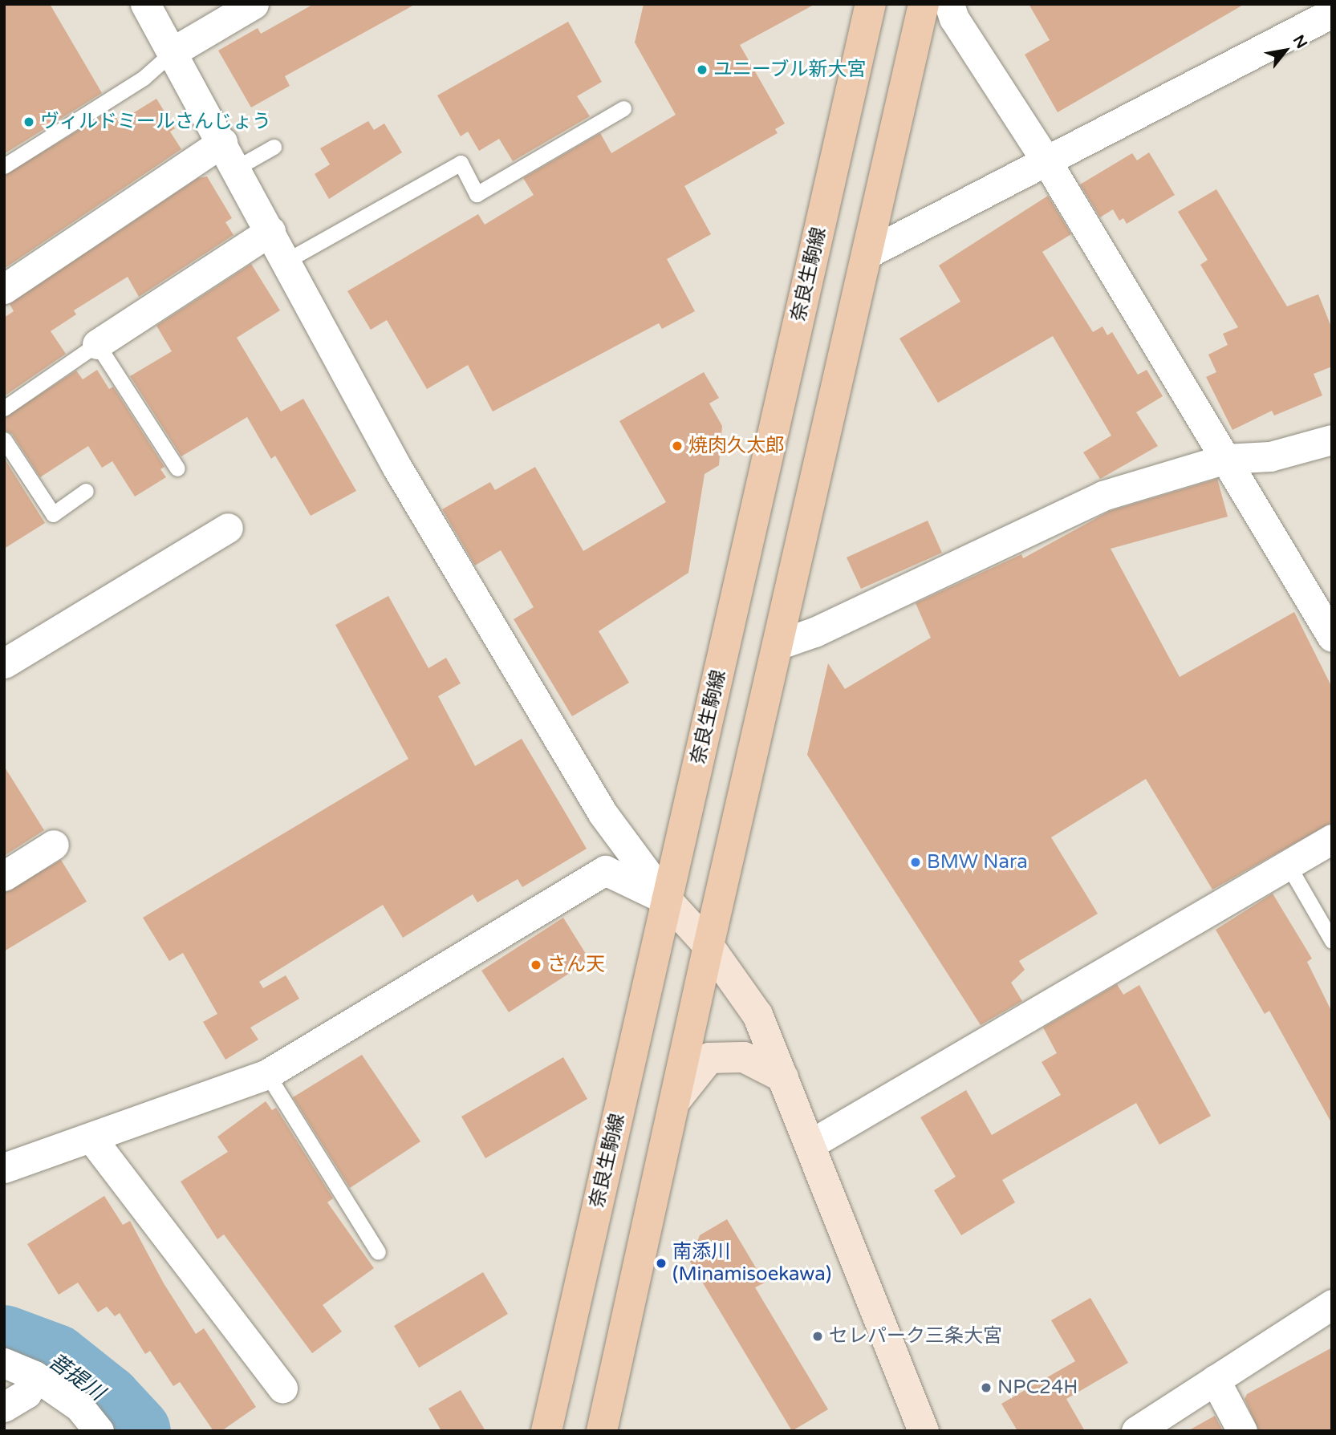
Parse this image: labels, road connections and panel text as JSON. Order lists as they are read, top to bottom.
{
  "streets": {
    "main road": ["奈良生駒線"]
  },
  "water": ["菩提川"],
  "places": [
    "ユニーブル新大宮",
    "ヴィルドミールさんじょう",
    "焼肉久太郎",
    "BMW Nara",
    "さん天",
    "南添川 (Minamisoekawa)",
    "セレパーク三条大宮",
    "NPC24H"
  ],
  "north": "top right"
}
